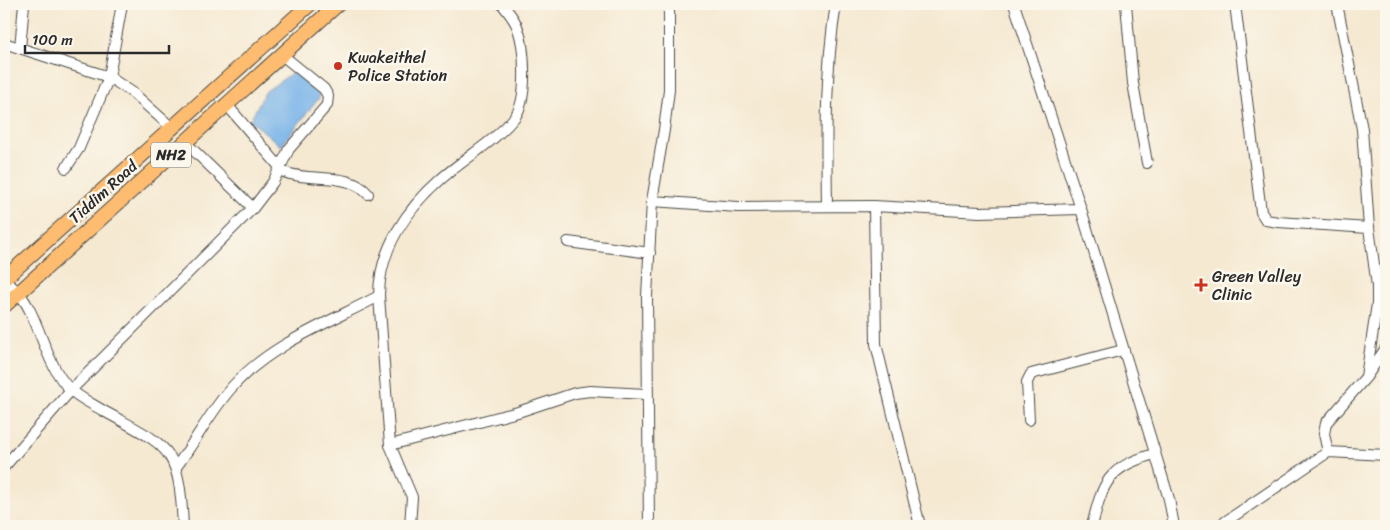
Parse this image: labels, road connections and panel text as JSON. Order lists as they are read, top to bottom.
{
  "streets": {
    "highway": ["NH2", "Tiddim Road"]
  },
  "places": {
    "other": ["Kwakeithel Police Station"],
    "health": ["Green Valley Clinic"]
  },
  "scale_bar": "100 m"
}
